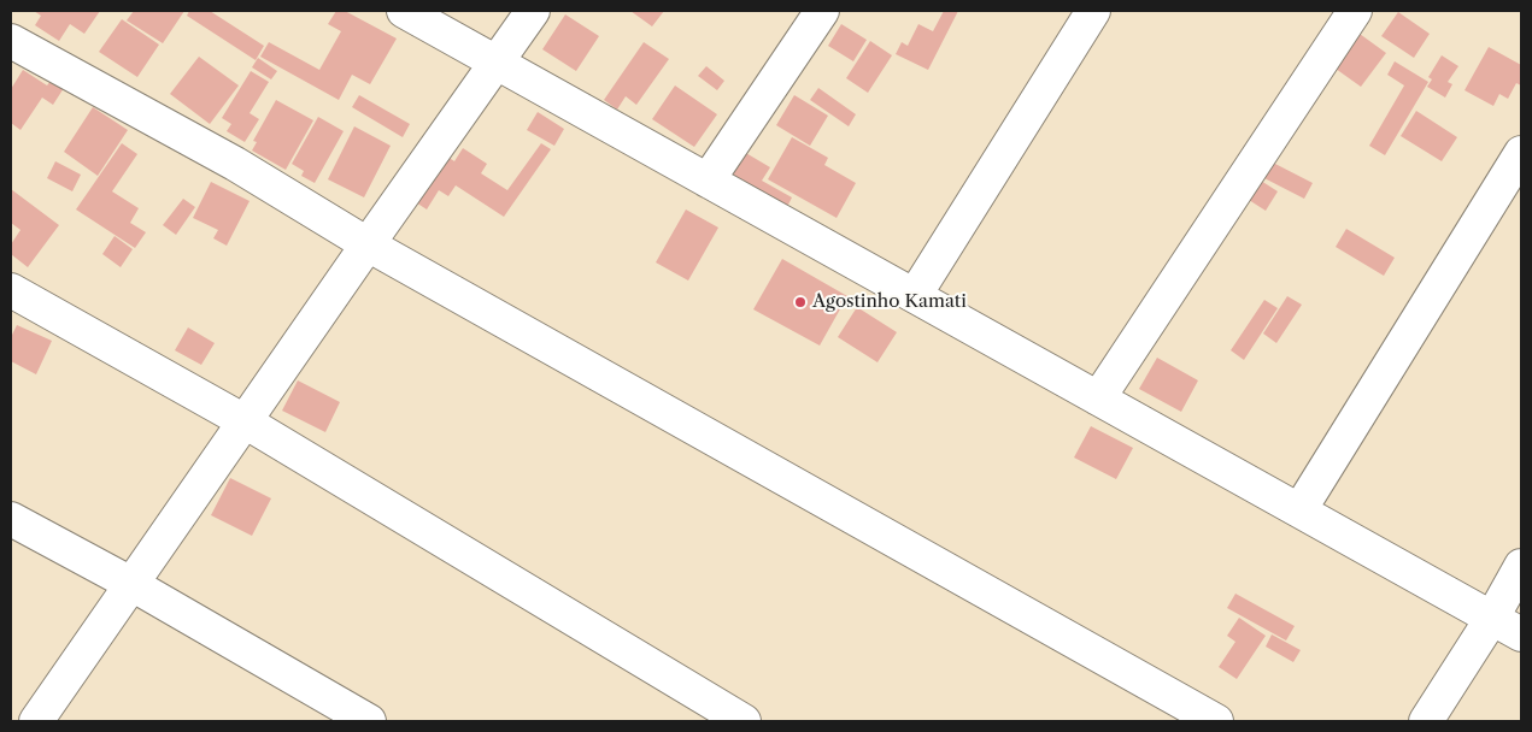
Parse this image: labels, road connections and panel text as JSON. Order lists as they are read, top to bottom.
{
  "places": ["Agostinho Kamati"]
}
